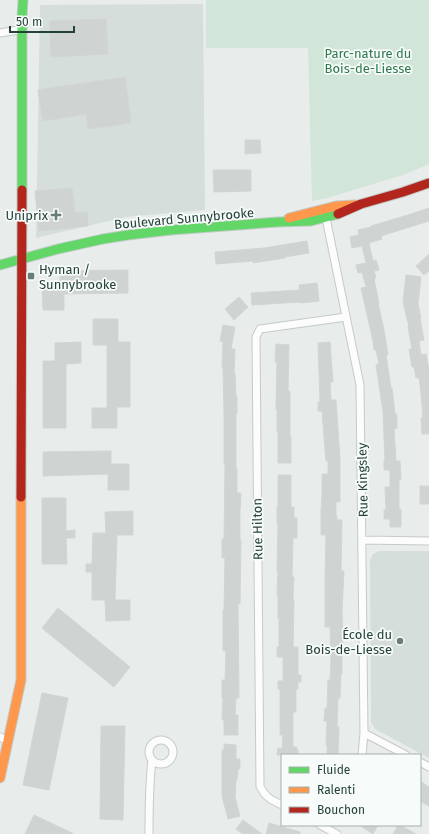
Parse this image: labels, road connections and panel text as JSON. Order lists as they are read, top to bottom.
{
  "streets": {
    "street": ["Boulevard Sunnybrooke", "Rue Kingsley", "Rue Hilton"]
  },
  "crossings": [
    ["Boulevard Sunnybrooke", "Rue Kingsley"],
    ["Rue Kingsley", "Rue Hilton"]
  ],
  "parks": ["Parc-nature du Bois-de-Liesse"],
  "places": {
    "health": ["Uniprix"],
    "transit": ["Hyman / Sunnybrooke"],
    "other": ["École du Bois-de-Liesse"]
  },
  "legend": ["Fluide", "Ralenti", "Bouchon"],
  "scale_bar": "50 m"
}
